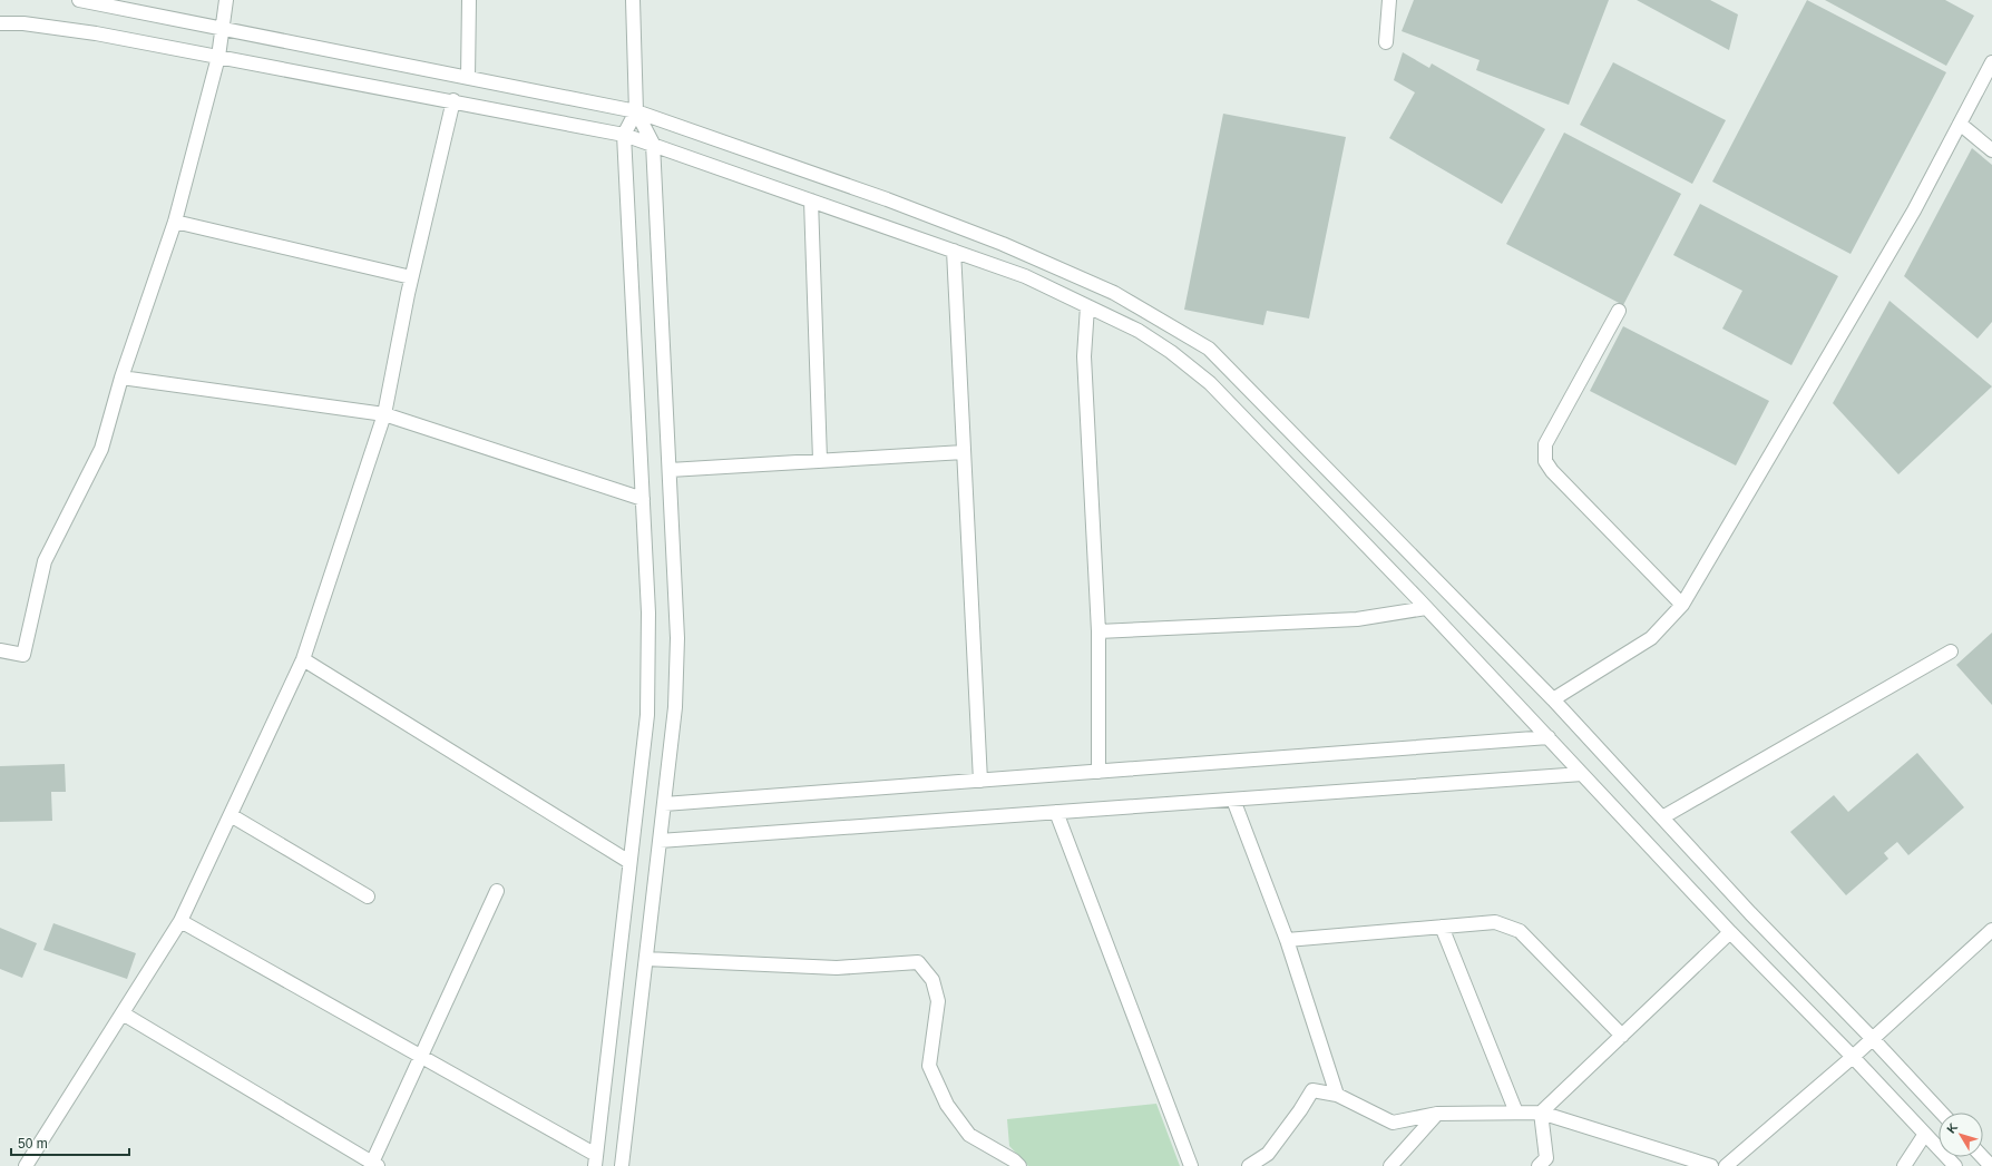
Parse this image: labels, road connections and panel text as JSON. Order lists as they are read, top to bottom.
{
  "scale_bar": "50 m",
  "north": "top left"
}
